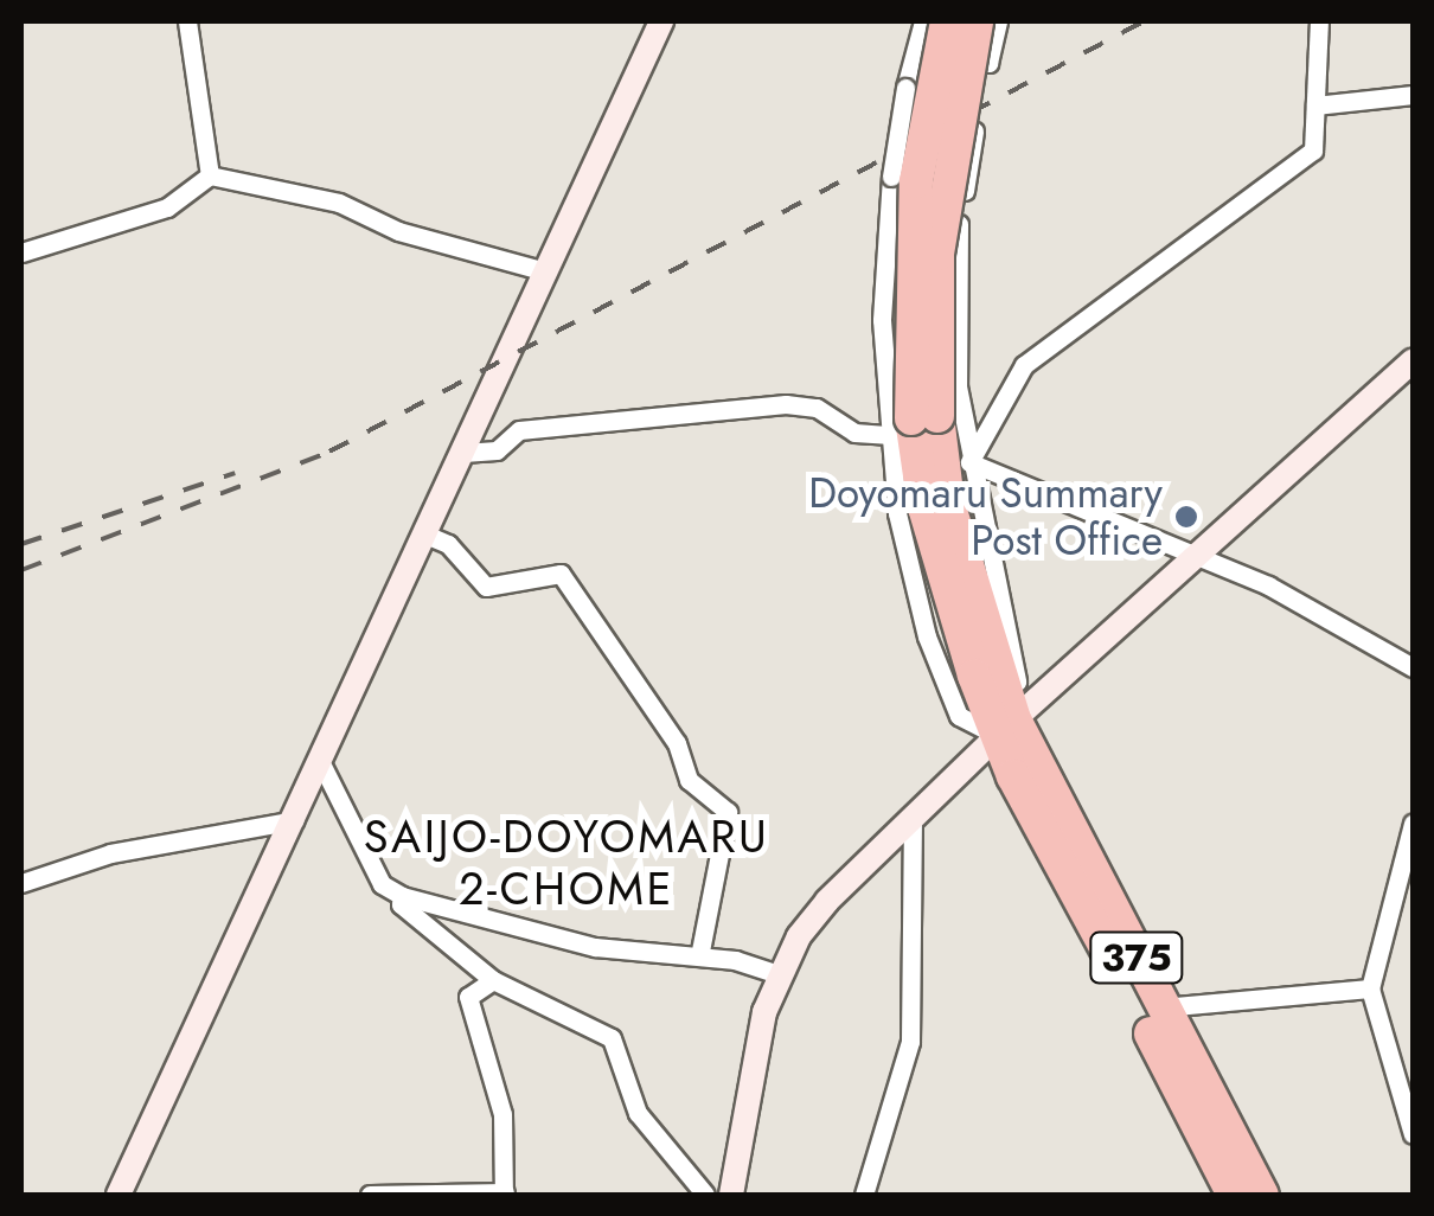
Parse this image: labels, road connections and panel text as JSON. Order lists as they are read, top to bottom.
{
  "streets": {
    "highway": ["375"]
  },
  "districts": ["SAIJO-DOYOMARU 2-CHOME"],
  "places": ["Doyomaru Summary Post Office"]
}
